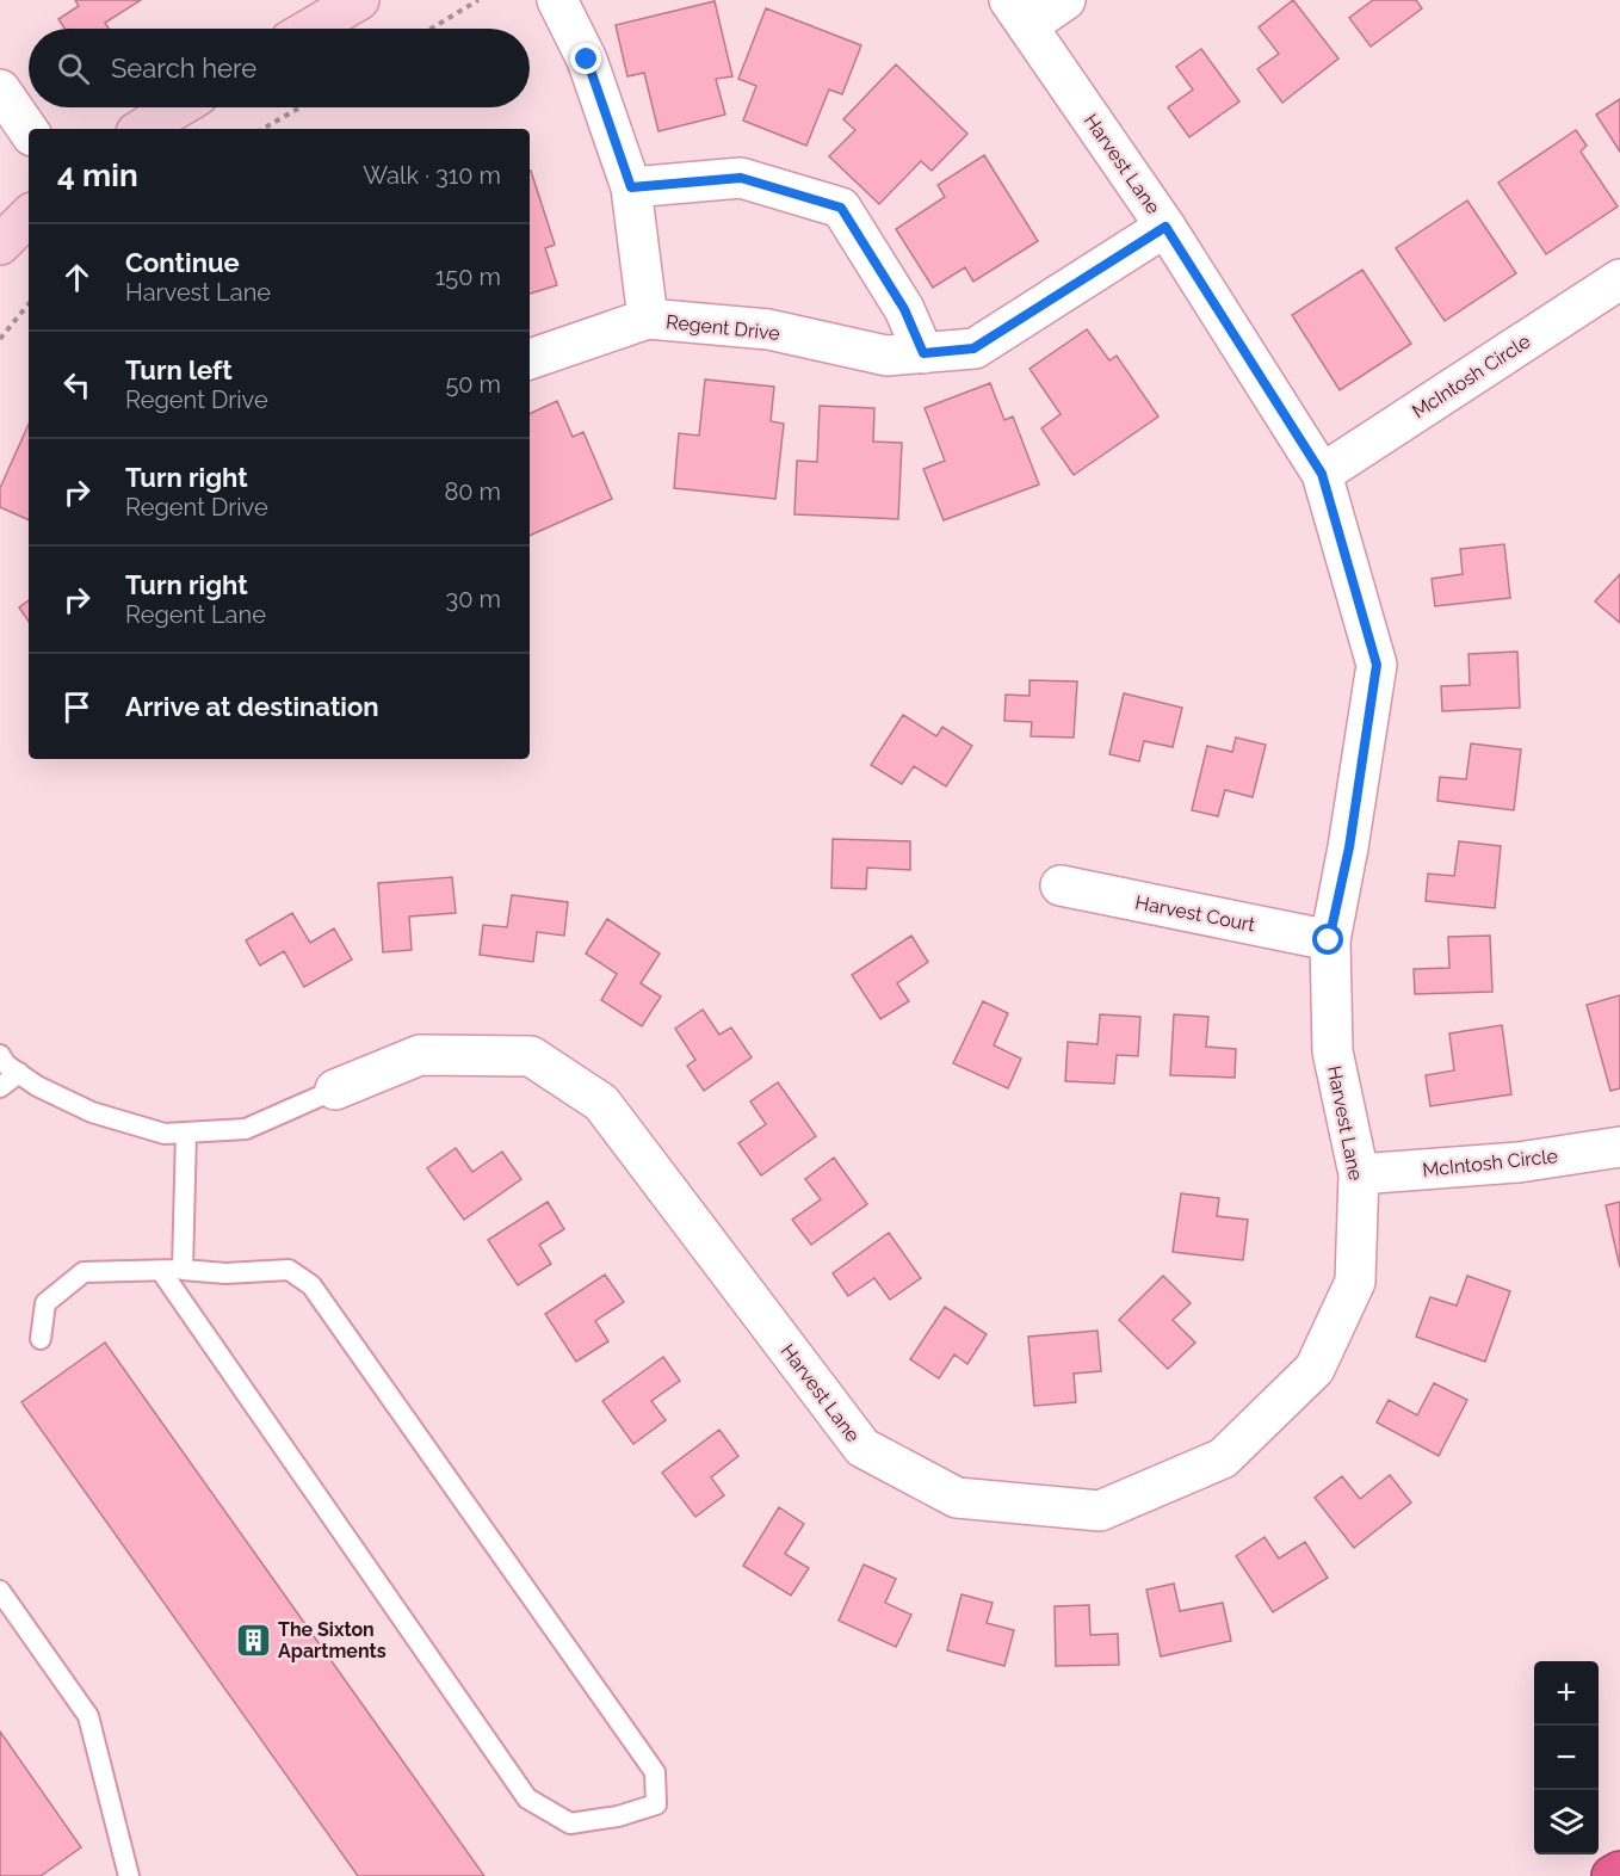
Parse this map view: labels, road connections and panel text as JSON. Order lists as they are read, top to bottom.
{
  "streets": {
    "street": [
      "Harvest Lane",
      "Regent Drive",
      "McIntosh Circle",
      "Harvest Court"
    ]
  },
  "crossings": [
    ["Harvest Lane", "Regent Drive"],
    ["Harvest Lane", "McIntosh Circle"],
    ["Harvest Lane", "Harvest Court"]
  ],
  "places": {
    "building": ["The Sixton Apartments"]
  },
  "page": {
    "search": "Search here",
    "heading": ["4 min", "Walk · 310 m"],
    "list": [
      ["Continue", "Harvest Lane", "150 m"],
      ["Turn left", "Regent Drive", "50 m"],
      ["Turn right", "Regent Drive", "80 m"],
      ["Turn right", "Regent Lane", "30 m"],
      "Arrive at destination"
    ],
    "map_buttons": ["+", "−"]
  }
}
